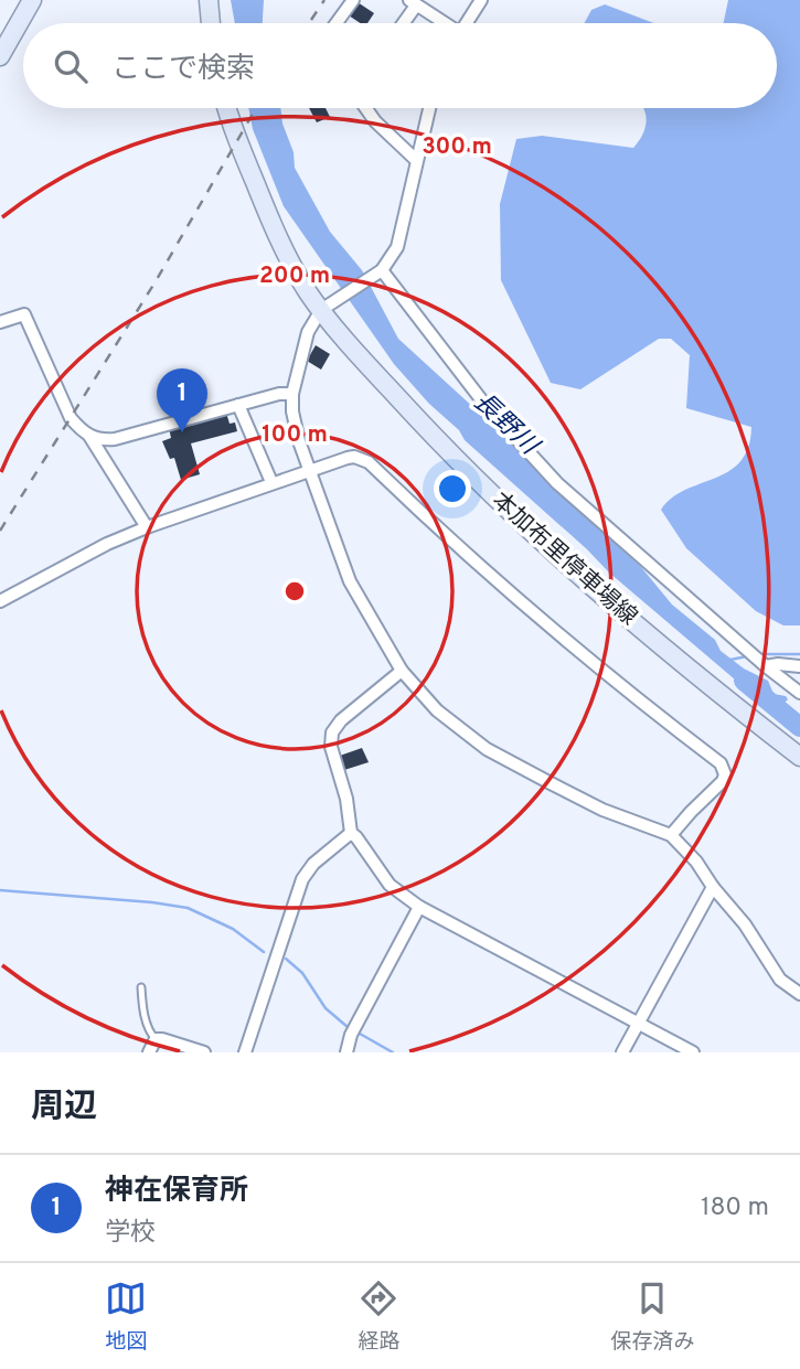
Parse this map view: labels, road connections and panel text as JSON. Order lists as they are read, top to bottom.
{
  "streets": {
    "main road": ["本加布里停車場線"]
  },
  "water": ["長野川"],
  "page": {
    "search": "ここで検索",
    "pins": "1",
    "heading": "周辺",
    "list": [
      {
        "mark": "1",
        "name": "神在保育所",
        "note": "学校",
        "value": "180 m"
      }
    ],
    "nav": ["地図", "経路", "保存済み"]
  },
  "rings": ["300 m", "200 m", "100 m"]
}
